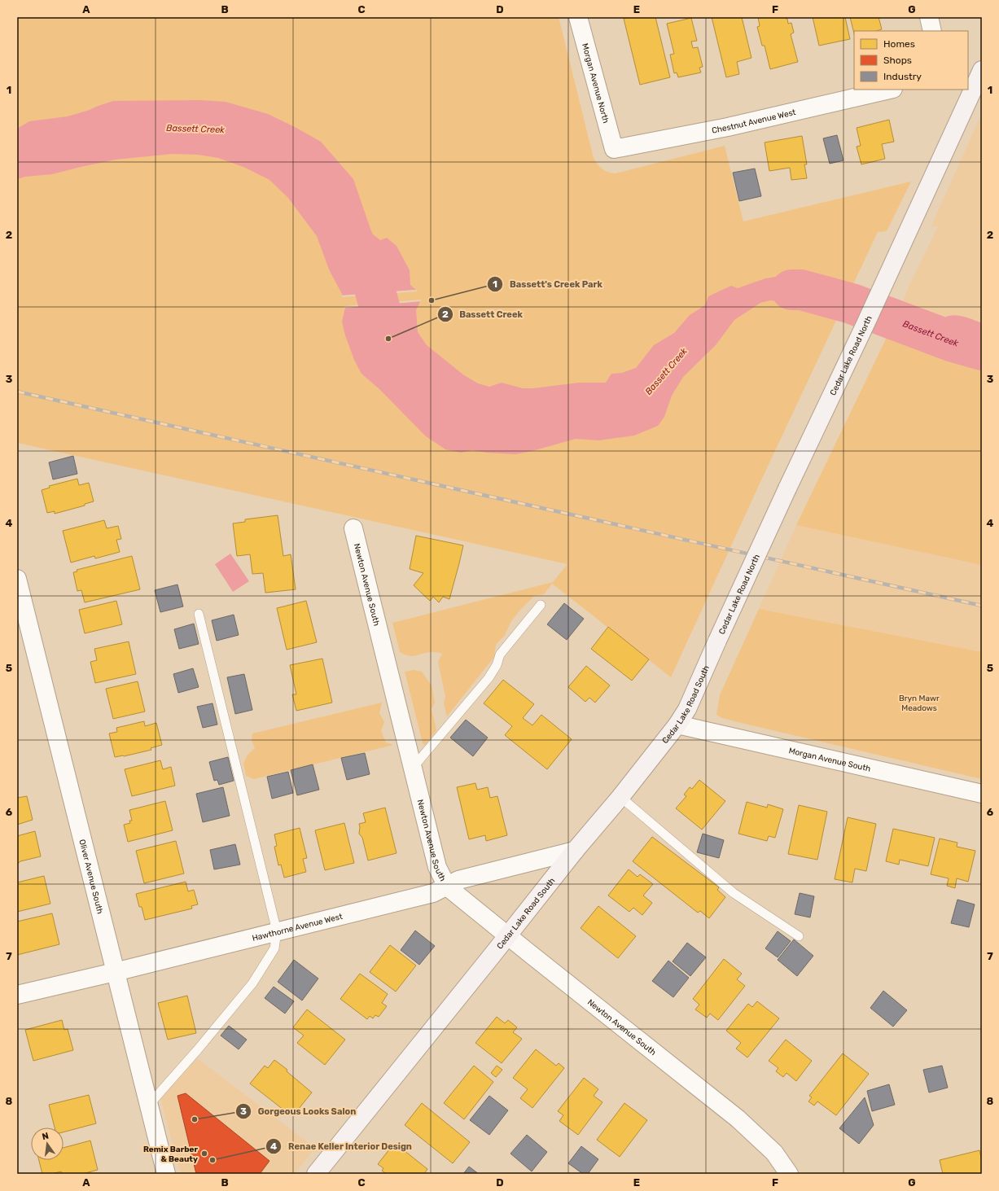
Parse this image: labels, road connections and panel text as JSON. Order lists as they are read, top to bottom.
{
  "streets": {
    "street": [
      "Morgan Avenue North",
      "Chestnut Avenue West",
      "Cedar Lake Road North",
      "Newton Avenue South",
      "Cedar Lake Road South",
      "Morgan Avenue South",
      "Oliver Avenue South",
      "Hawthorne Avenue West"
    ]
  },
  "crossings": [
    ["Morgan Avenue North", "Chestnut Avenue West"],
    ["Cedar Lake Road North", "Cedar Lake Road South"],
    ["Newton Avenue South", "Cedar Lake Road South"],
    ["Newton Avenue South", "Hawthorne Avenue West"],
    ["Cedar Lake Road South", "Morgan Avenue South"],
    ["Cedar Lake Road South", "Hawthorne Avenue West"],
    ["Oliver Avenue South", "Hawthorne Avenue West"]
  ],
  "water": ["Bassett Creek"],
  "parks": ["Bryn Mawr Meadows"],
  "places": [
    "Bassett's Creek Park",
    "Bassett Creek",
    "Gorgeous Looks Salon",
    "Remix Barber & Beauty",
    "Renae Keller Interior Design"
  ],
  "legend": ["Homes", "Shops", "Industry"],
  "north": "top",
  "grid": {
    "columns": [
      "A",
      "B",
      "C",
      "D",
      "E",
      "F",
      "G"
    ],
    "rows": [
      "1",
      "2",
      "3",
      "4",
      "5",
      "6",
      "7",
      "8"
    ]
  }
}
